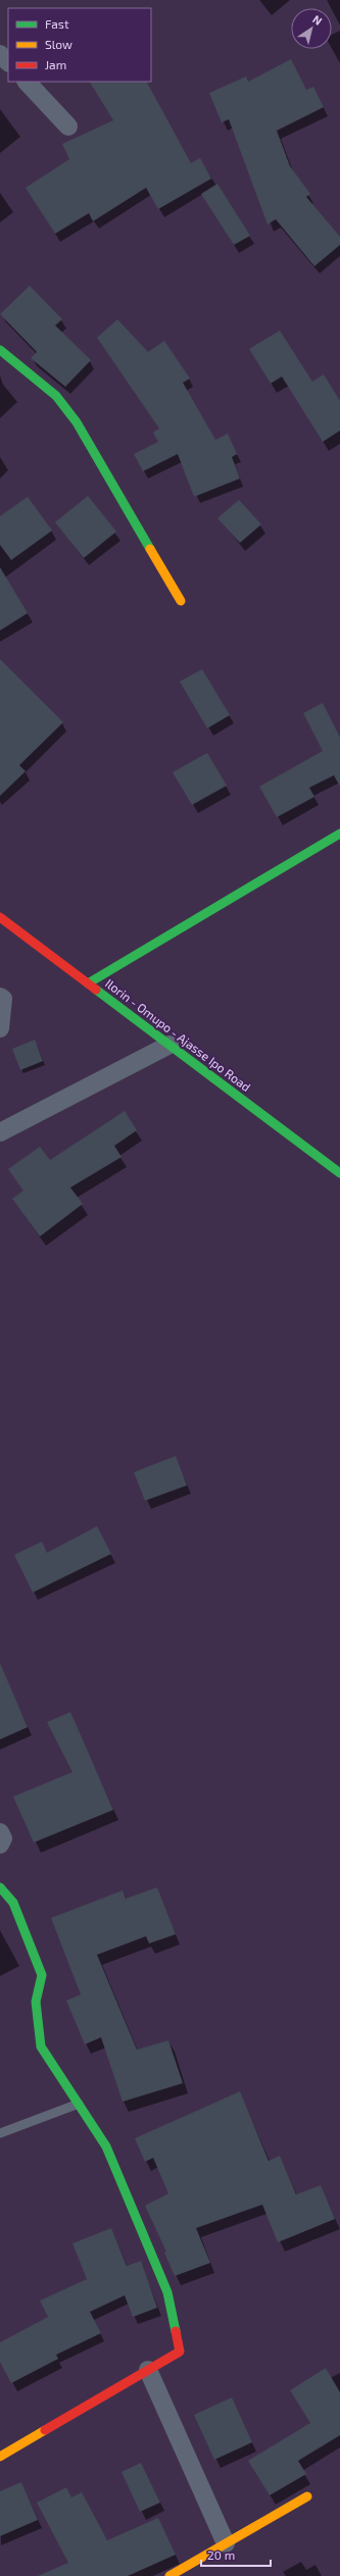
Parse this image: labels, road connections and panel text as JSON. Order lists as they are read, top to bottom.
{
  "streets": {
    "main road": ["Ilorin - Omupo - Ajasse Ipo Road"]
  },
  "legend": ["Fast", "Slow", "Jam"],
  "scale_bar": "20 m",
  "north": "top right"
}
